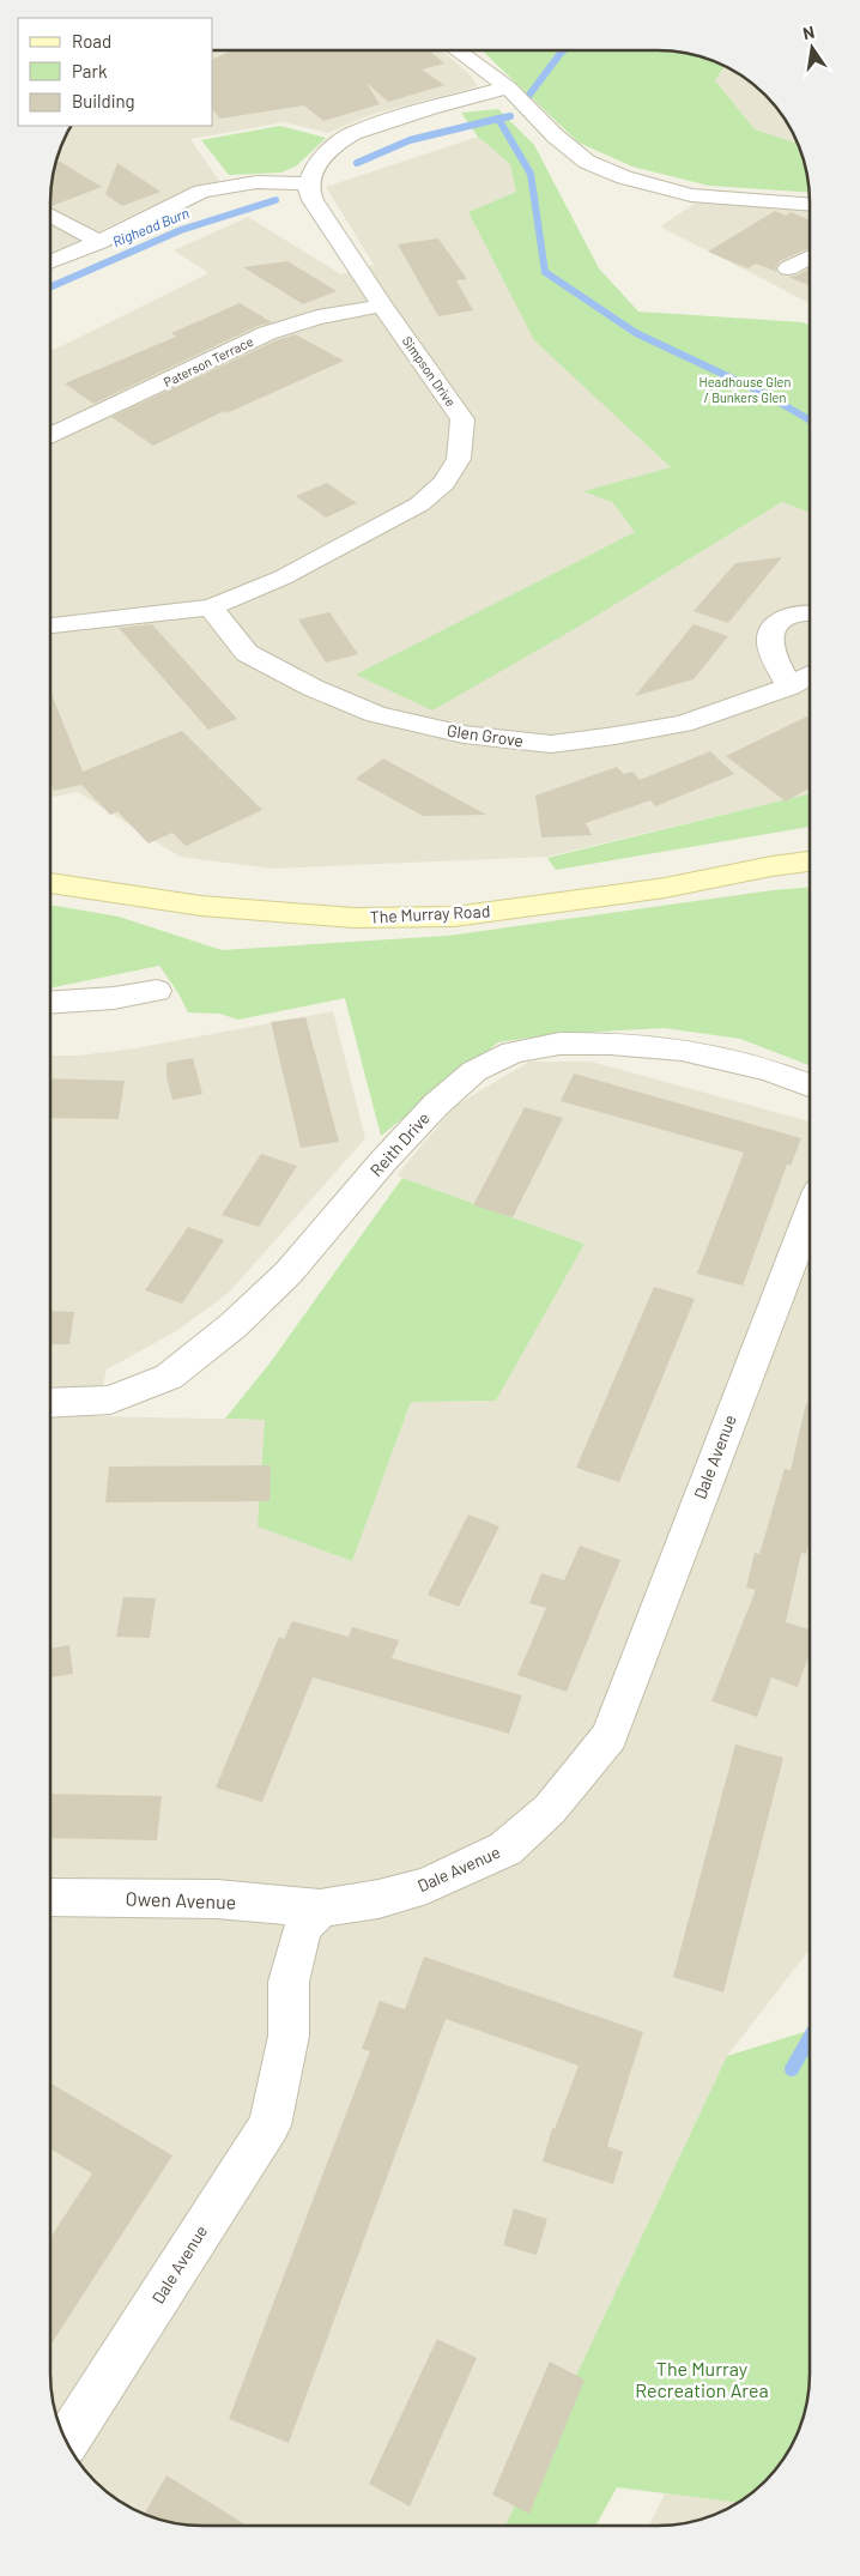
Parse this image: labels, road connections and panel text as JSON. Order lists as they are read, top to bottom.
{
  "streets": {
    "street": [
      "Paterson Terrace",
      "Simpson Drive",
      "Glen Grove",
      "The Murray Road",
      "Reith Drive",
      "Dale Avenue",
      "Owen Avenue"
    ]
  },
  "crossings": [
    ["Paterson Terrace", "Simpson Drive"],
    ["Simpson Drive", "Glen Grove"],
    ["Dale Avenue", "Owen Avenue"]
  ],
  "water": ["Righead Burn"],
  "parks": ["Headhouse Glen / Bunkers Glen", "The Murray Recreation Area"],
  "legend": ["Road", "Park", "Building"],
  "north": "top"
}
